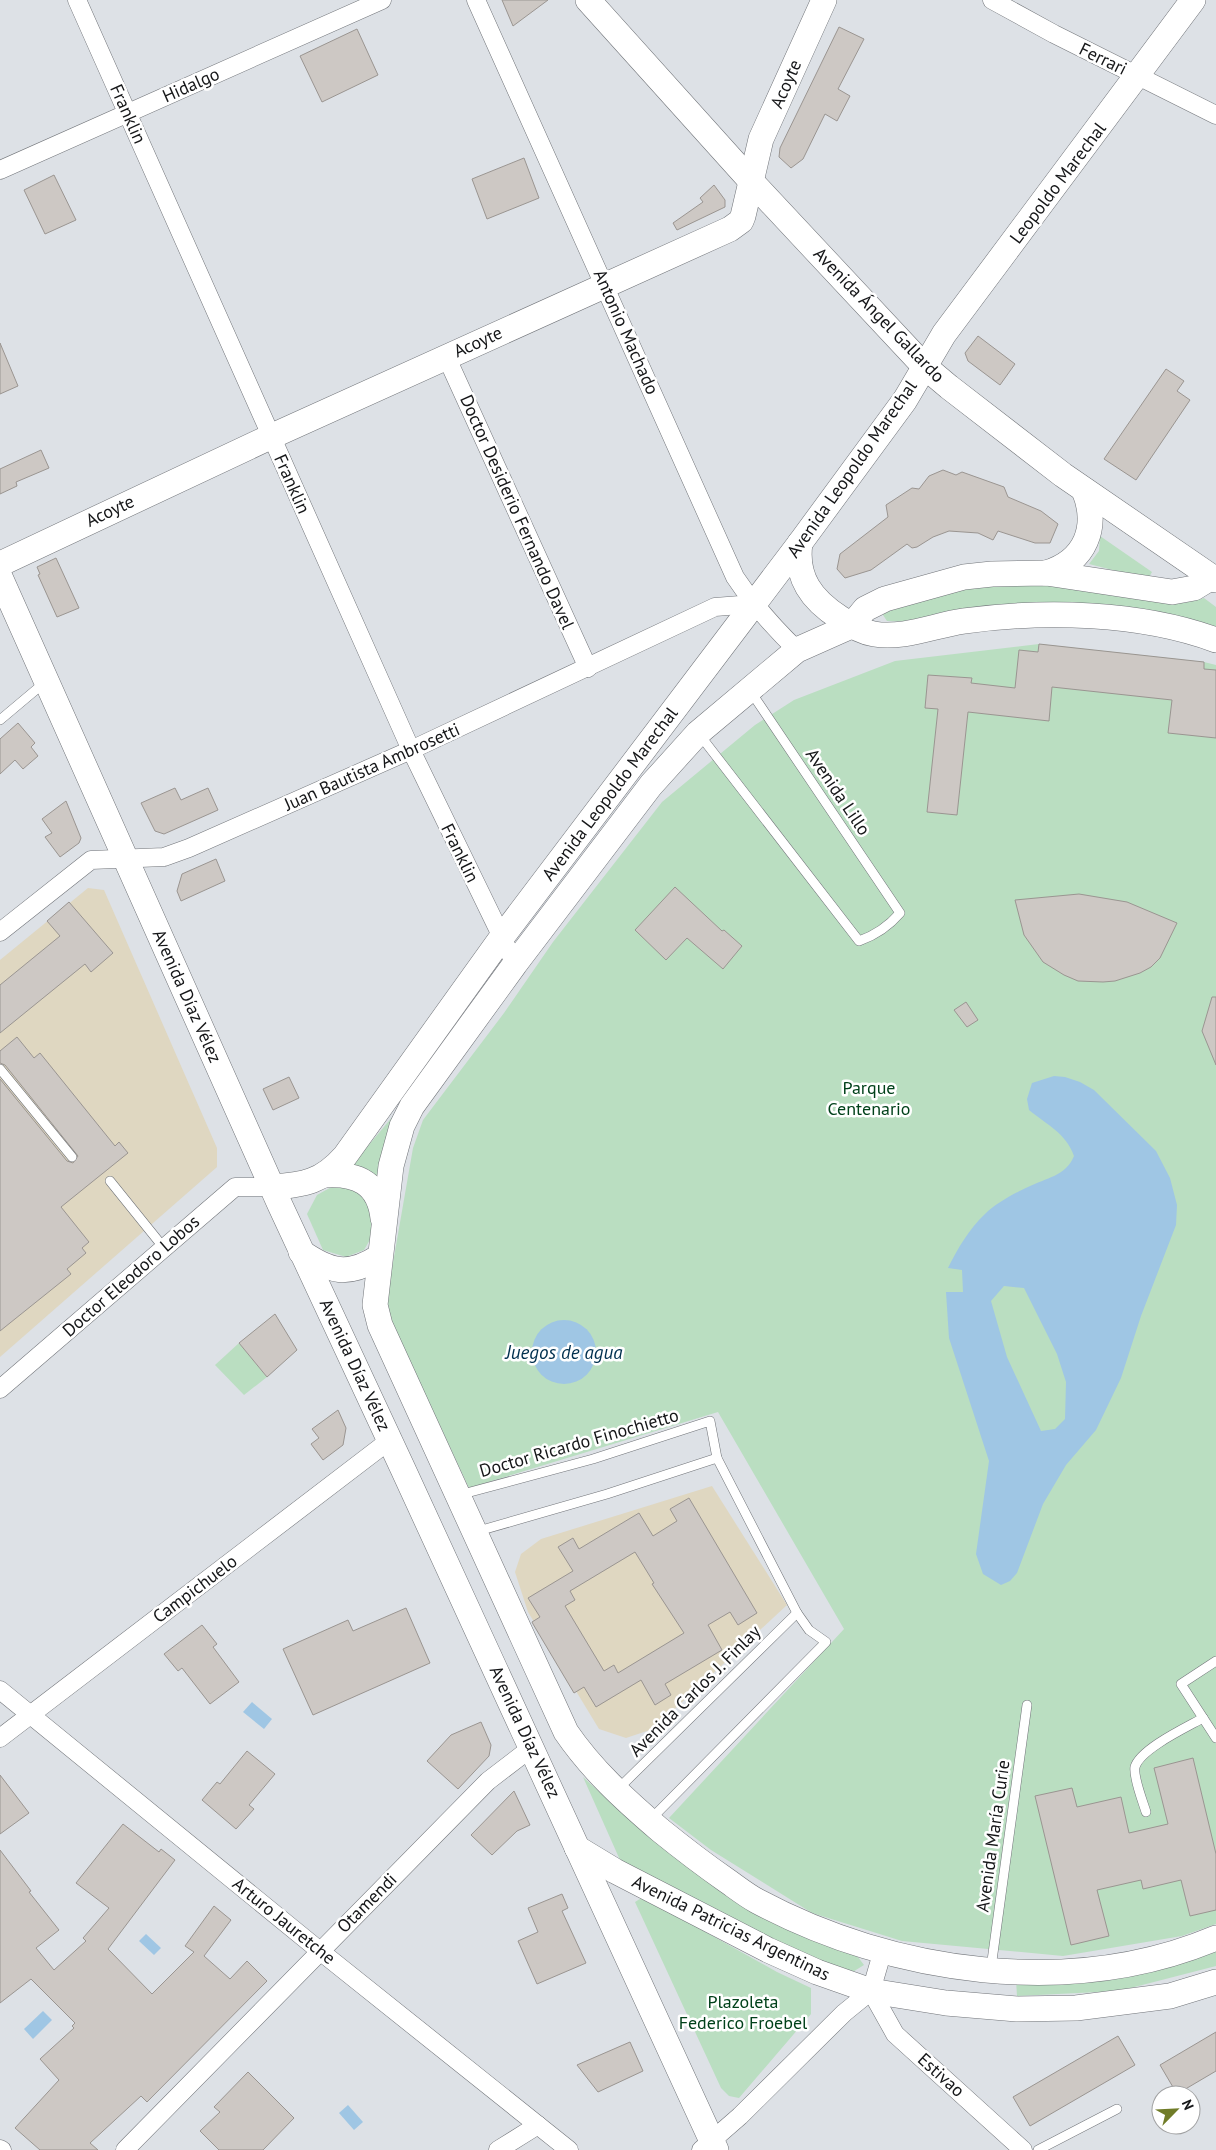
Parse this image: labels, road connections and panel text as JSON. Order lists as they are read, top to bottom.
{
  "streets": {
    "main road": [
      "Acoyte",
      "Leopoldo Marechal",
      "Avenida Ángel Gallardo",
      "Avenida Leopoldo Marechal",
      "Avenida Díaz Vélez",
      "Avenida Patricias Argentinas"
    ],
    "street": [
      "Ferrari",
      "Hidalgo",
      "Franklin",
      "Antonio Machado",
      "Doctor Desiderio Fernando Davel",
      "Juan Bautista Ambrosetti",
      "Doctor Eleodoro Lobos",
      "Campichuelo",
      "Otamendi",
      "Arturo Jauretche",
      "Estivao"
    ],
    "lane": [
      "Avenida Lillo",
      "Doctor Ricardo Finochietto",
      "Avenida Carlos J. Finlay",
      "Avenida María Curie"
    ]
  },
  "crossings": [
    ["Ferrari", "Leopoldo Marechal"],
    ["Acoyte", "Franklin"],
    ["Acoyte", "Avenida Ángel Gallardo"],
    ["Acoyte", "Antonio Machado"],
    ["Acoyte", "Doctor Desiderio Fernando Davel"],
    ["Hidalgo", "Franklin"],
    ["Franklin", "Avenida Leopoldo Marechal"],
    ["Franklin", "Juan Bautista Ambrosetti"],
    ["Leopoldo Marechal", "Avenida Ángel Gallardo"],
    ["Leopoldo Marechal", "Avenida Leopoldo Marechal"],
    ["Avenida Ángel Gallardo", "Avenida Leopoldo Marechal"],
    ["Antonio Machado", "Avenida Leopoldo Marechal"],
    ["Antonio Machado", "Juan Bautista Ambrosetti"],
    ["Avenida Leopoldo Marechal", "Juan Bautista Ambrosetti"],
    ["Avenida Leopoldo Marechal", "Avenida Lillo"],
    ["Avenida Leopoldo Marechal", "Avenida Díaz Vélez"],
    ["Avenida Leopoldo Marechal", "Doctor Eleodoro Lobos"],
    ["Doctor Desiderio Fernando Davel", "Juan Bautista Ambrosetti"],
    ["Juan Bautista Ambrosetti", "Avenida Díaz Vélez"],
    ["Avenida Díaz Vélez", "Doctor Eleodoro Lobos"],
    ["Avenida Díaz Vélez", "Doctor Ricardo Finochietto"],
    ["Avenida Díaz Vélez", "Campichuelo"],
    ["Avenida Díaz Vélez", "Otamendi"],
    ["Avenida Díaz Vélez", "Avenida Patricias Argentinas"],
    ["Campichuelo", "Arturo Jauretche"],
    ["Avenida Carlos J. Finlay", "Avenida Patricias Argentinas"],
    ["Avenida María Curie", "Avenida Patricias Argentinas"],
    ["Otamendi", "Arturo Jauretche"],
    ["Avenida Patricias Argentinas", "Estivao"]
  ],
  "water": ["Juegos de agua"],
  "parks": ["Parque Centenario", "Plazoleta Federico Froebel"],
  "north": "top right"
}
